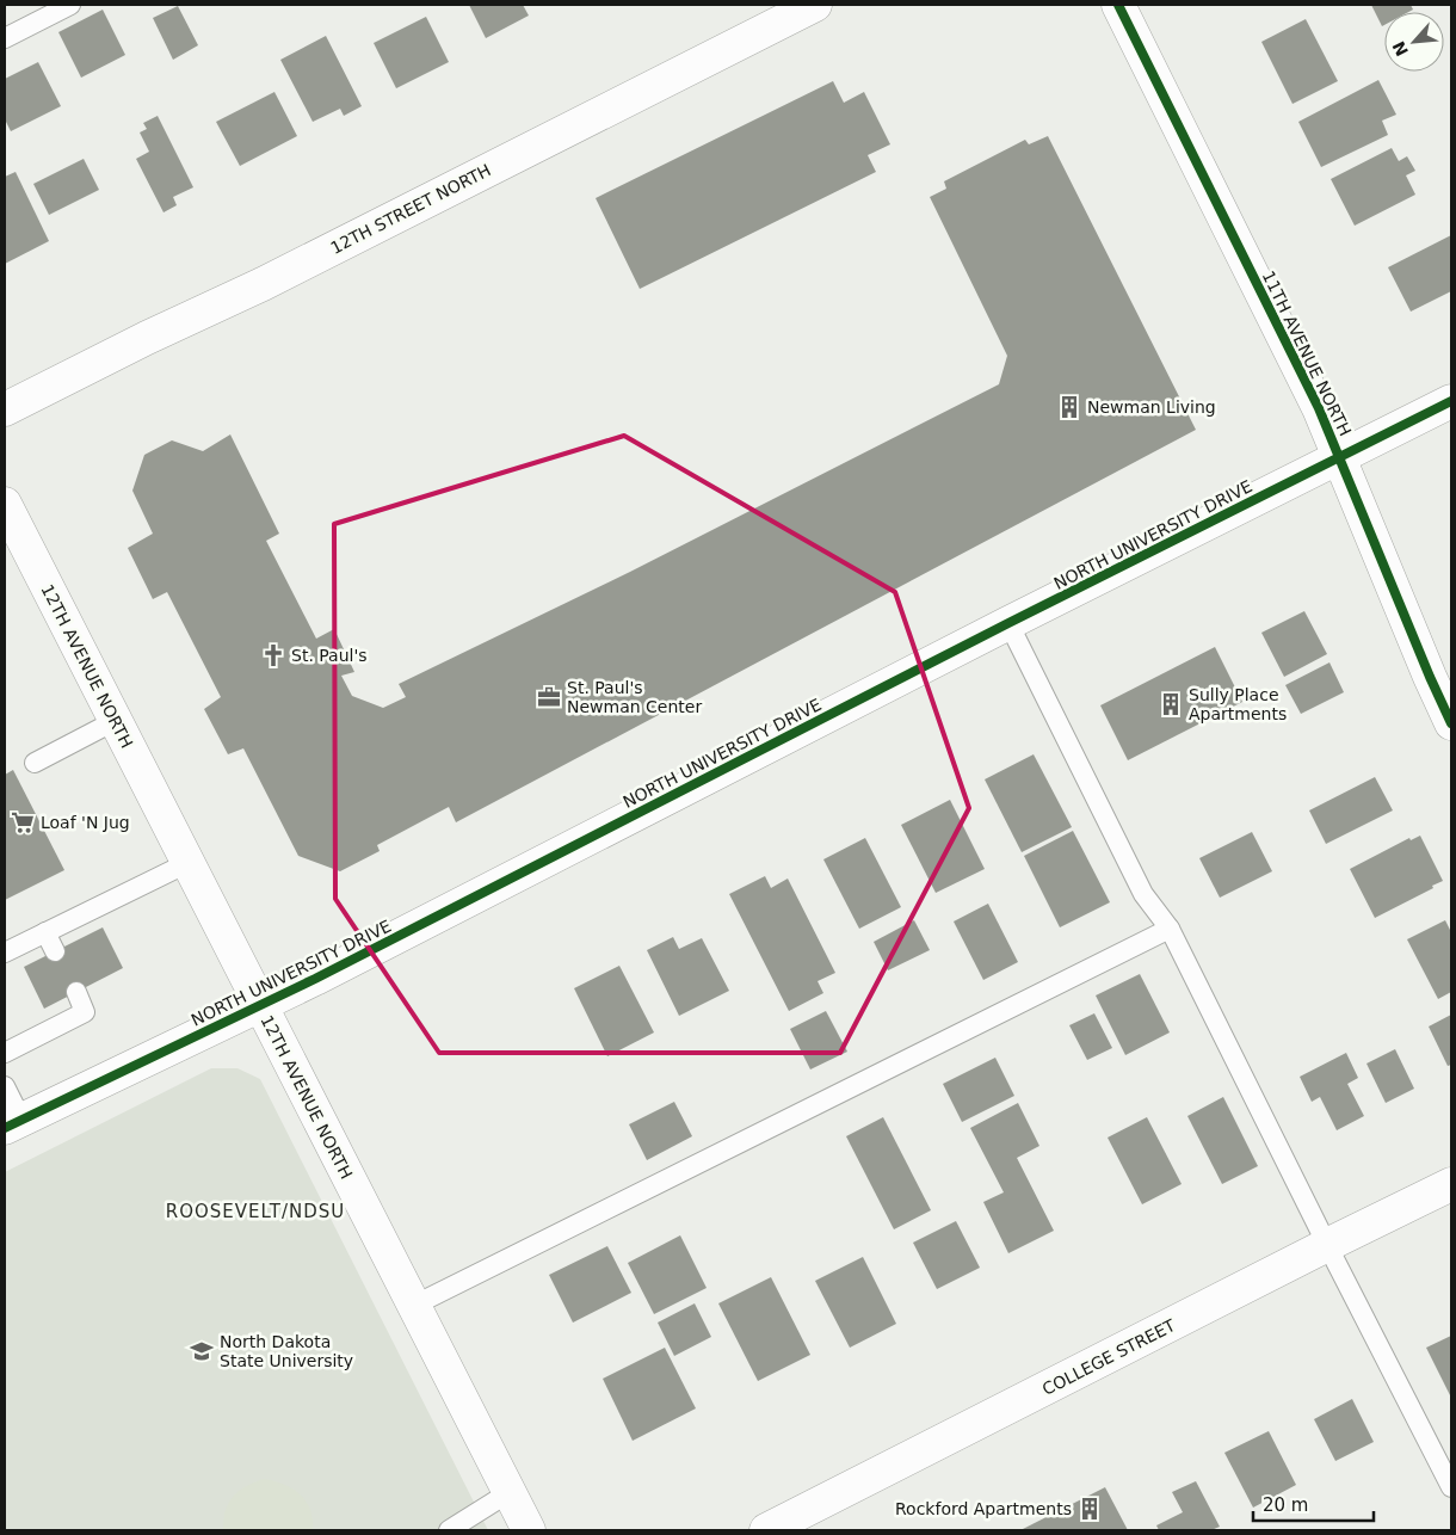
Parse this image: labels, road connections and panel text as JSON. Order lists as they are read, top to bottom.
{
  "streets": {
    "main road": [
      "12TH STREET NORTH",
      "11TH AVENUE NORTH",
      "NORTH UNIVERSITY DRIVE",
      "12TH AVENUE NORTH",
      "COLLEGE STREET"
    ]
  },
  "crossings": [
    ["11TH AVENUE NORTH", "NORTH UNIVERSITY DRIVE"],
    ["NORTH UNIVERSITY DRIVE", "12TH AVENUE NORTH"]
  ],
  "districts": ["ROOSEVELT/NDSU"],
  "places": {
    "building": ["Newman Living", "Sully Place Apartments", "Rockford Apartments"],
    "church": ["St. Paul's"],
    "office": ["St. Paul's Newman Center"],
    "supermarket": ["Loaf 'N Jug"],
    "school or university": ["North Dakota State University"]
  },
  "scale_bar": "20 m",
  "north": "bottom left"
}
